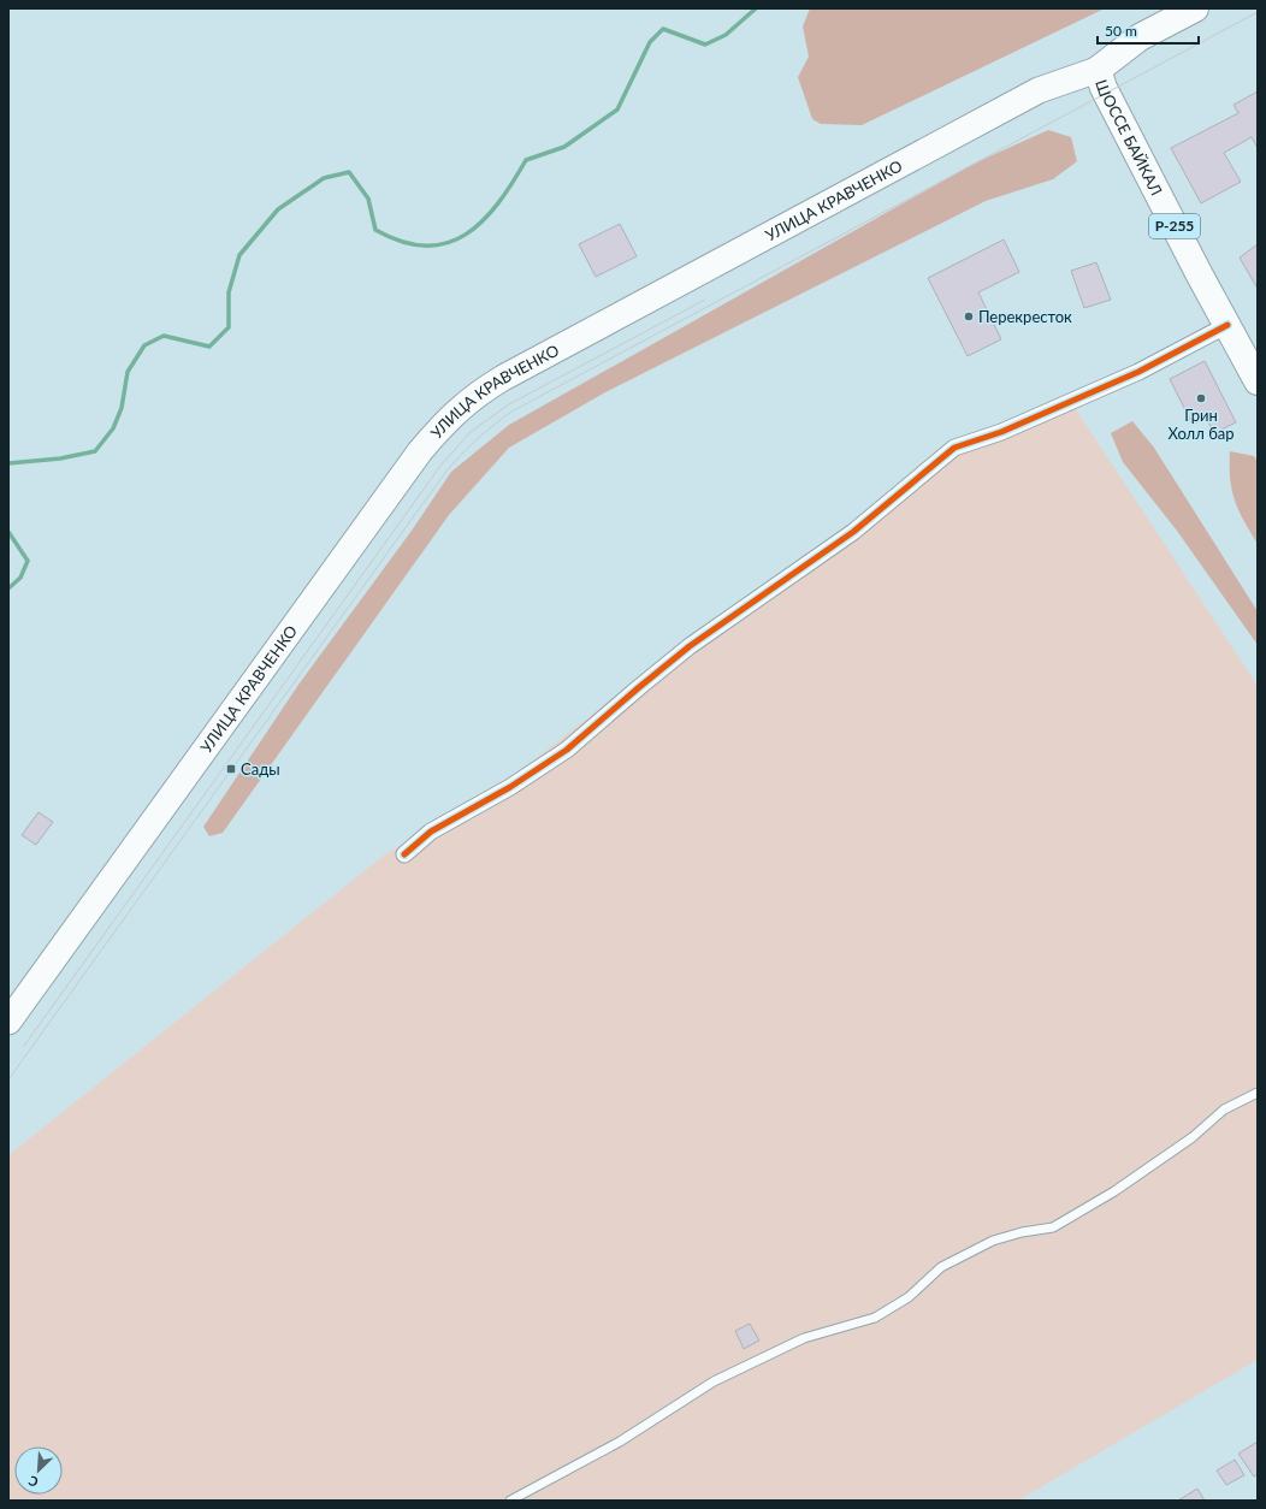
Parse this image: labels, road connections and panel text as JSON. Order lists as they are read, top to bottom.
{
  "streets": {
    "highway": ["ШОССЕ БАЙКАЛ", "УЛИЦА КРАВЧЕНКО", "Р-255"]
  },
  "crossings": [
    ["ШОССЕ БАЙКАЛ", "УЛИЦА КРАВЧЕНКО"]
  ],
  "places": {
    "other": ["Перекресток", "Грин Холл бар"],
    "transit": ["Сады"]
  },
  "scale_bar": "50 m",
  "north": "bottom left"
}
